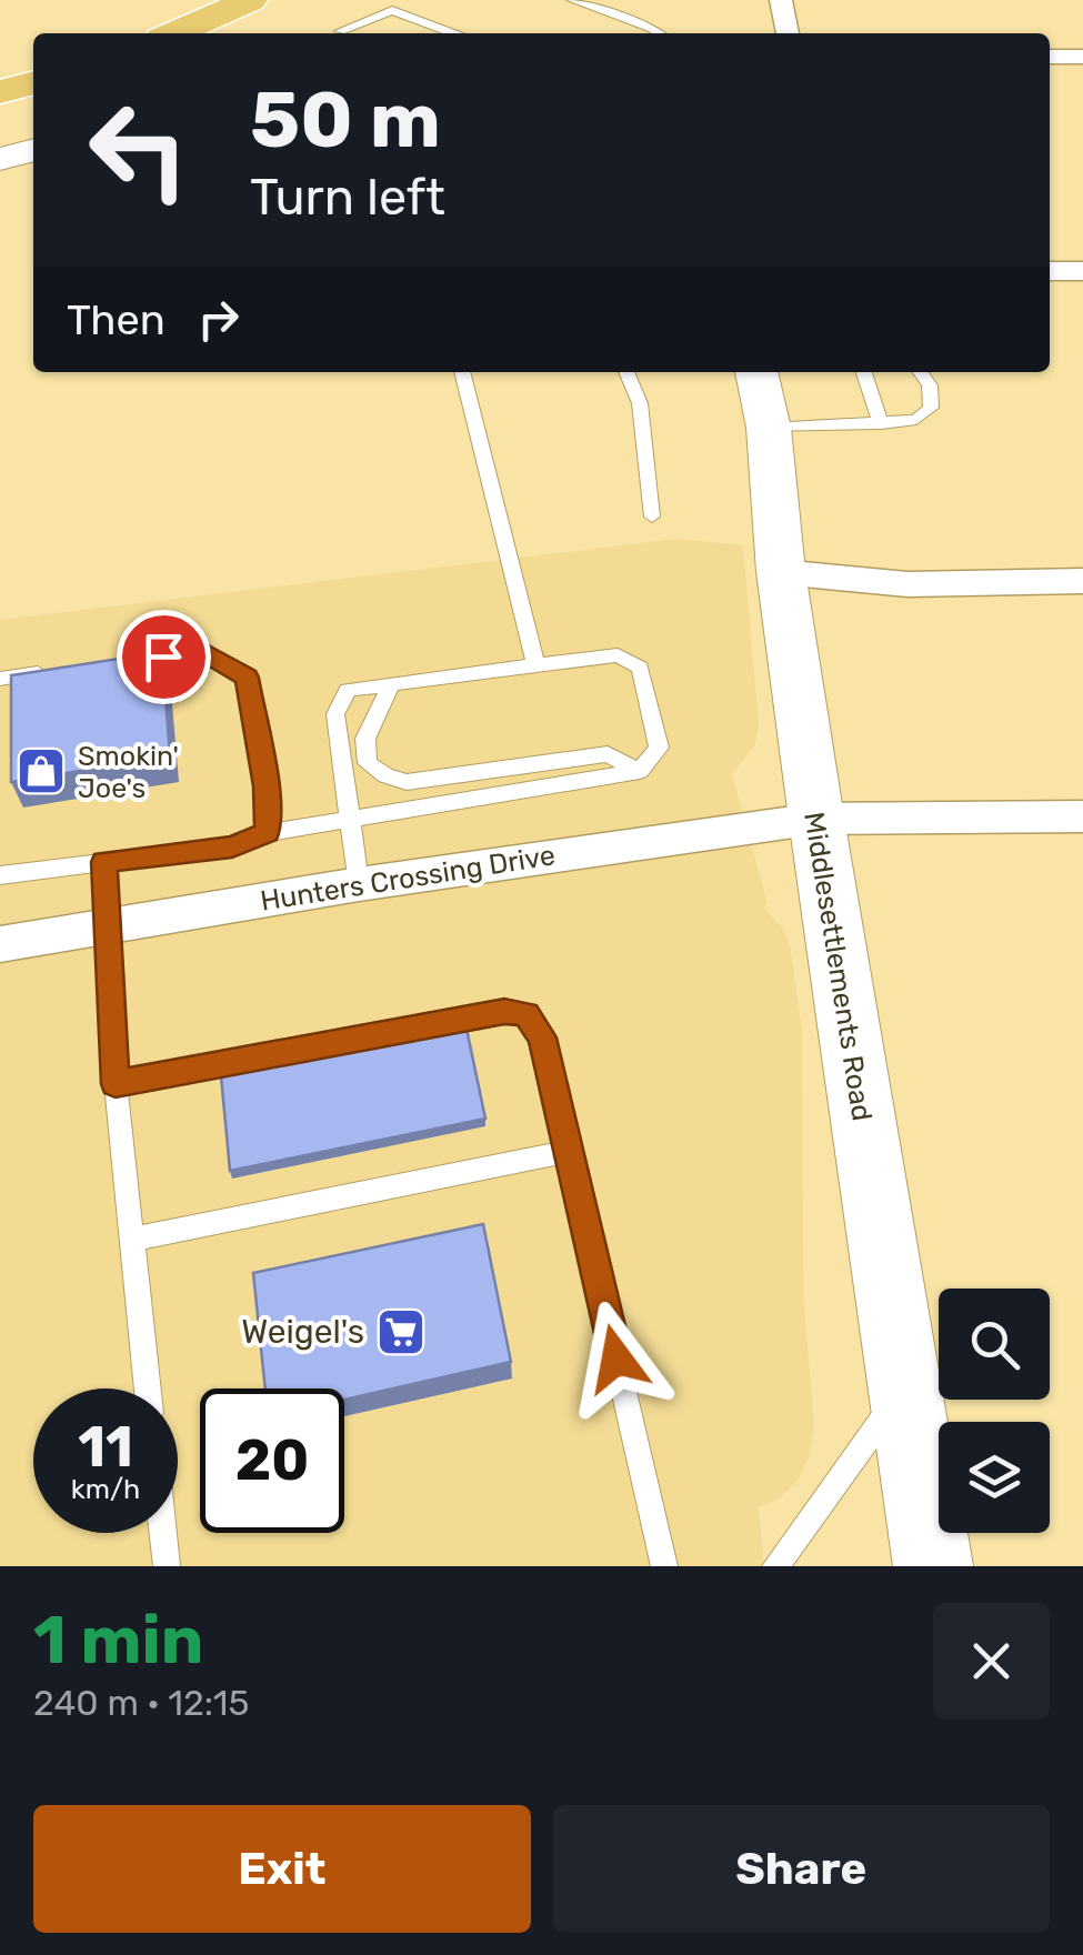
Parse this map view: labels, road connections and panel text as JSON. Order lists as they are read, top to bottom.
{
  "streets": {
    "main road": ["Middlesettlements Road"],
    "street": ["Hunters Crossing Drive"]
  },
  "crossings": [
    ["Hunters Crossing Drive", "Middlesettlements Road"]
  ],
  "places": {
    "shop": ["Smokin' Joe's"],
    "supermarket": ["Weigel's"]
  },
  "page": {
    "turn": ["50 m", "Turn left"],
    "then": "Then",
    "speed": "11 km/h",
    "limit": "20",
    "heading": ["1 min", "240 m · 12:15"],
    "buttons": ["Exit", "Share"]
  }
}
